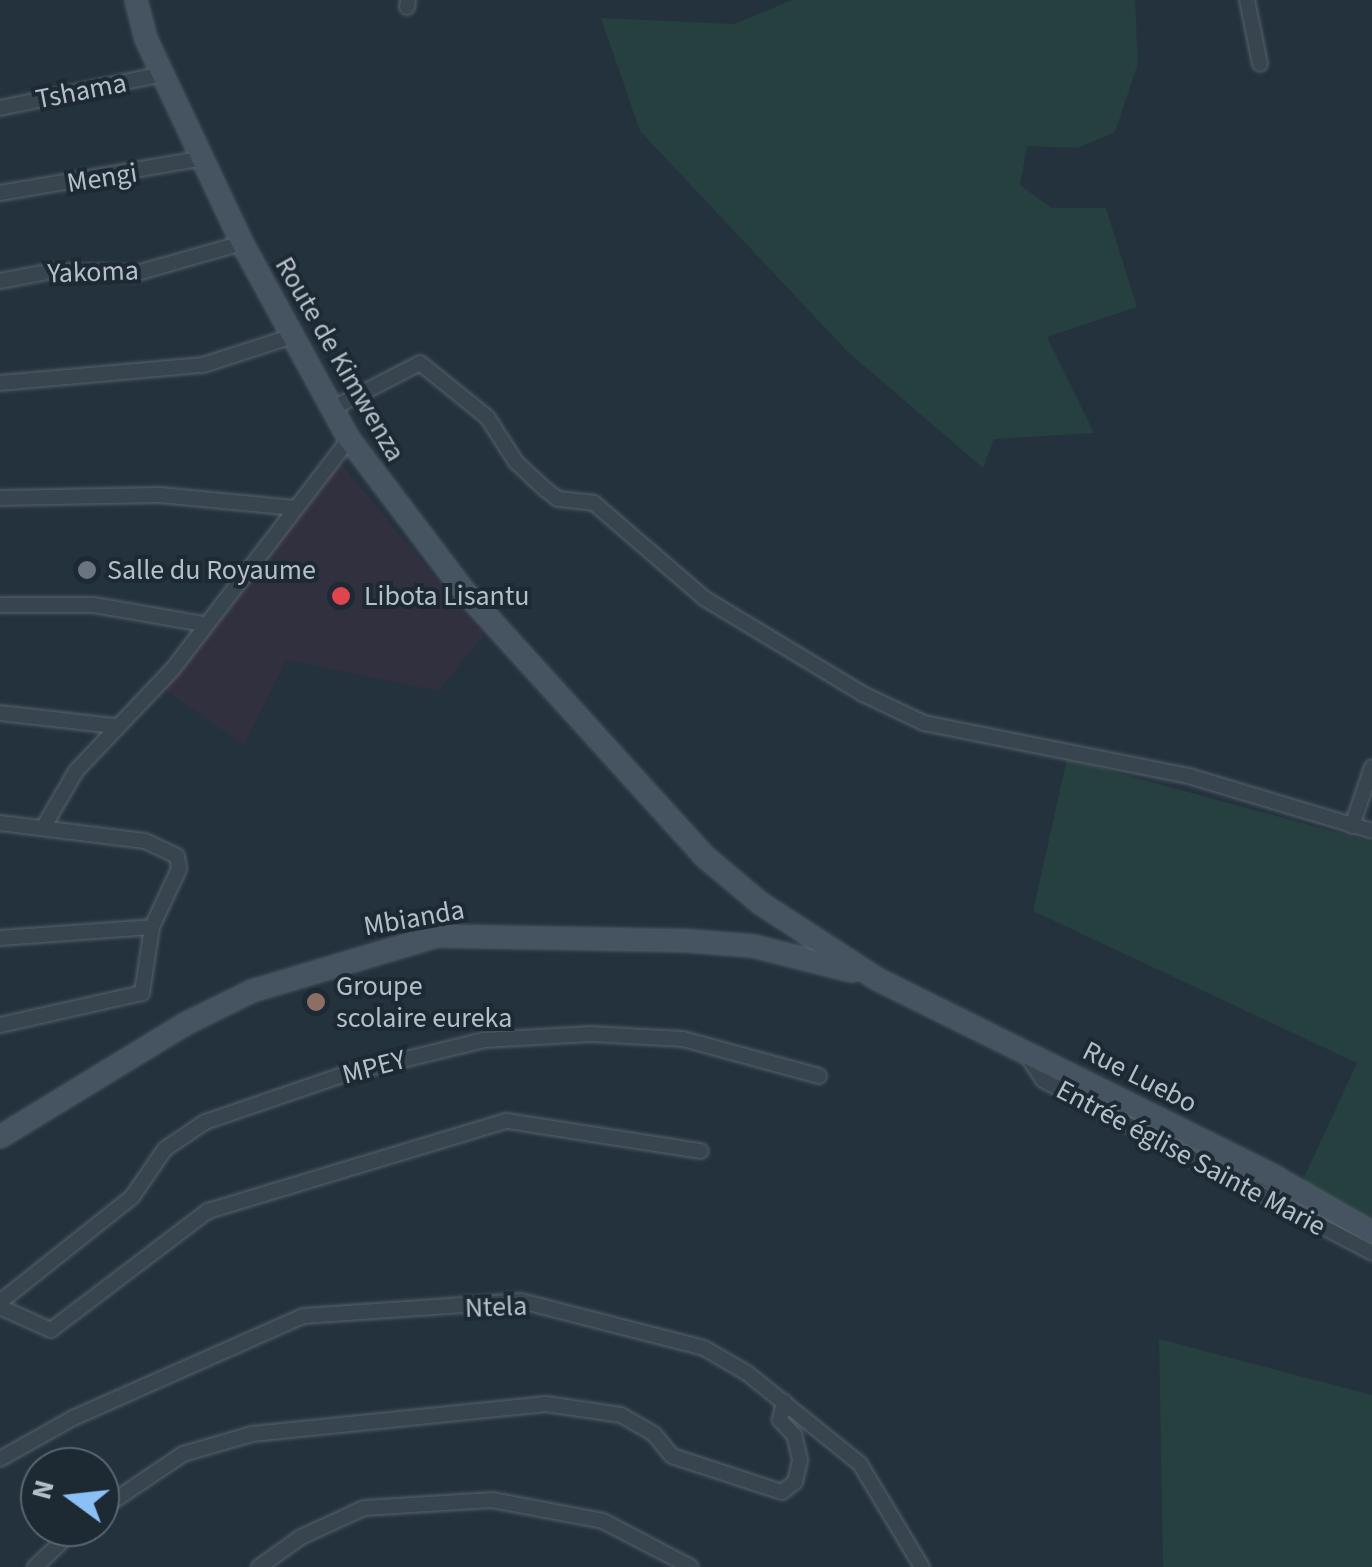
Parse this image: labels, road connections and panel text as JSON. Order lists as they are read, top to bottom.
{
  "streets": {
    "street": [
      "Tshama",
      "Mengi",
      "Yakoma",
      "Route de Kimwenza",
      "Mbianda",
      "MPEY",
      "Rue Luebo",
      "Entrée église Sainte Marie",
      "Ntela"
    ]
  },
  "crossings": [
    ["Tshama", "Route de Kimwenza"],
    ["Mengi", "Route de Kimwenza"],
    ["Yakoma", "Route de Kimwenza"],
    ["Route de Kimwenza", "Mbianda"],
    ["Route de Kimwenza", "Rue Luebo"],
    ["Mbianda", "Rue Luebo"],
    ["Rue Luebo", "Entrée église Sainte Marie"]
  ],
  "places": ["Salle du Royaume", "Libota Lisantu", "Groupe scolaire eureka"],
  "north": "left"
}
